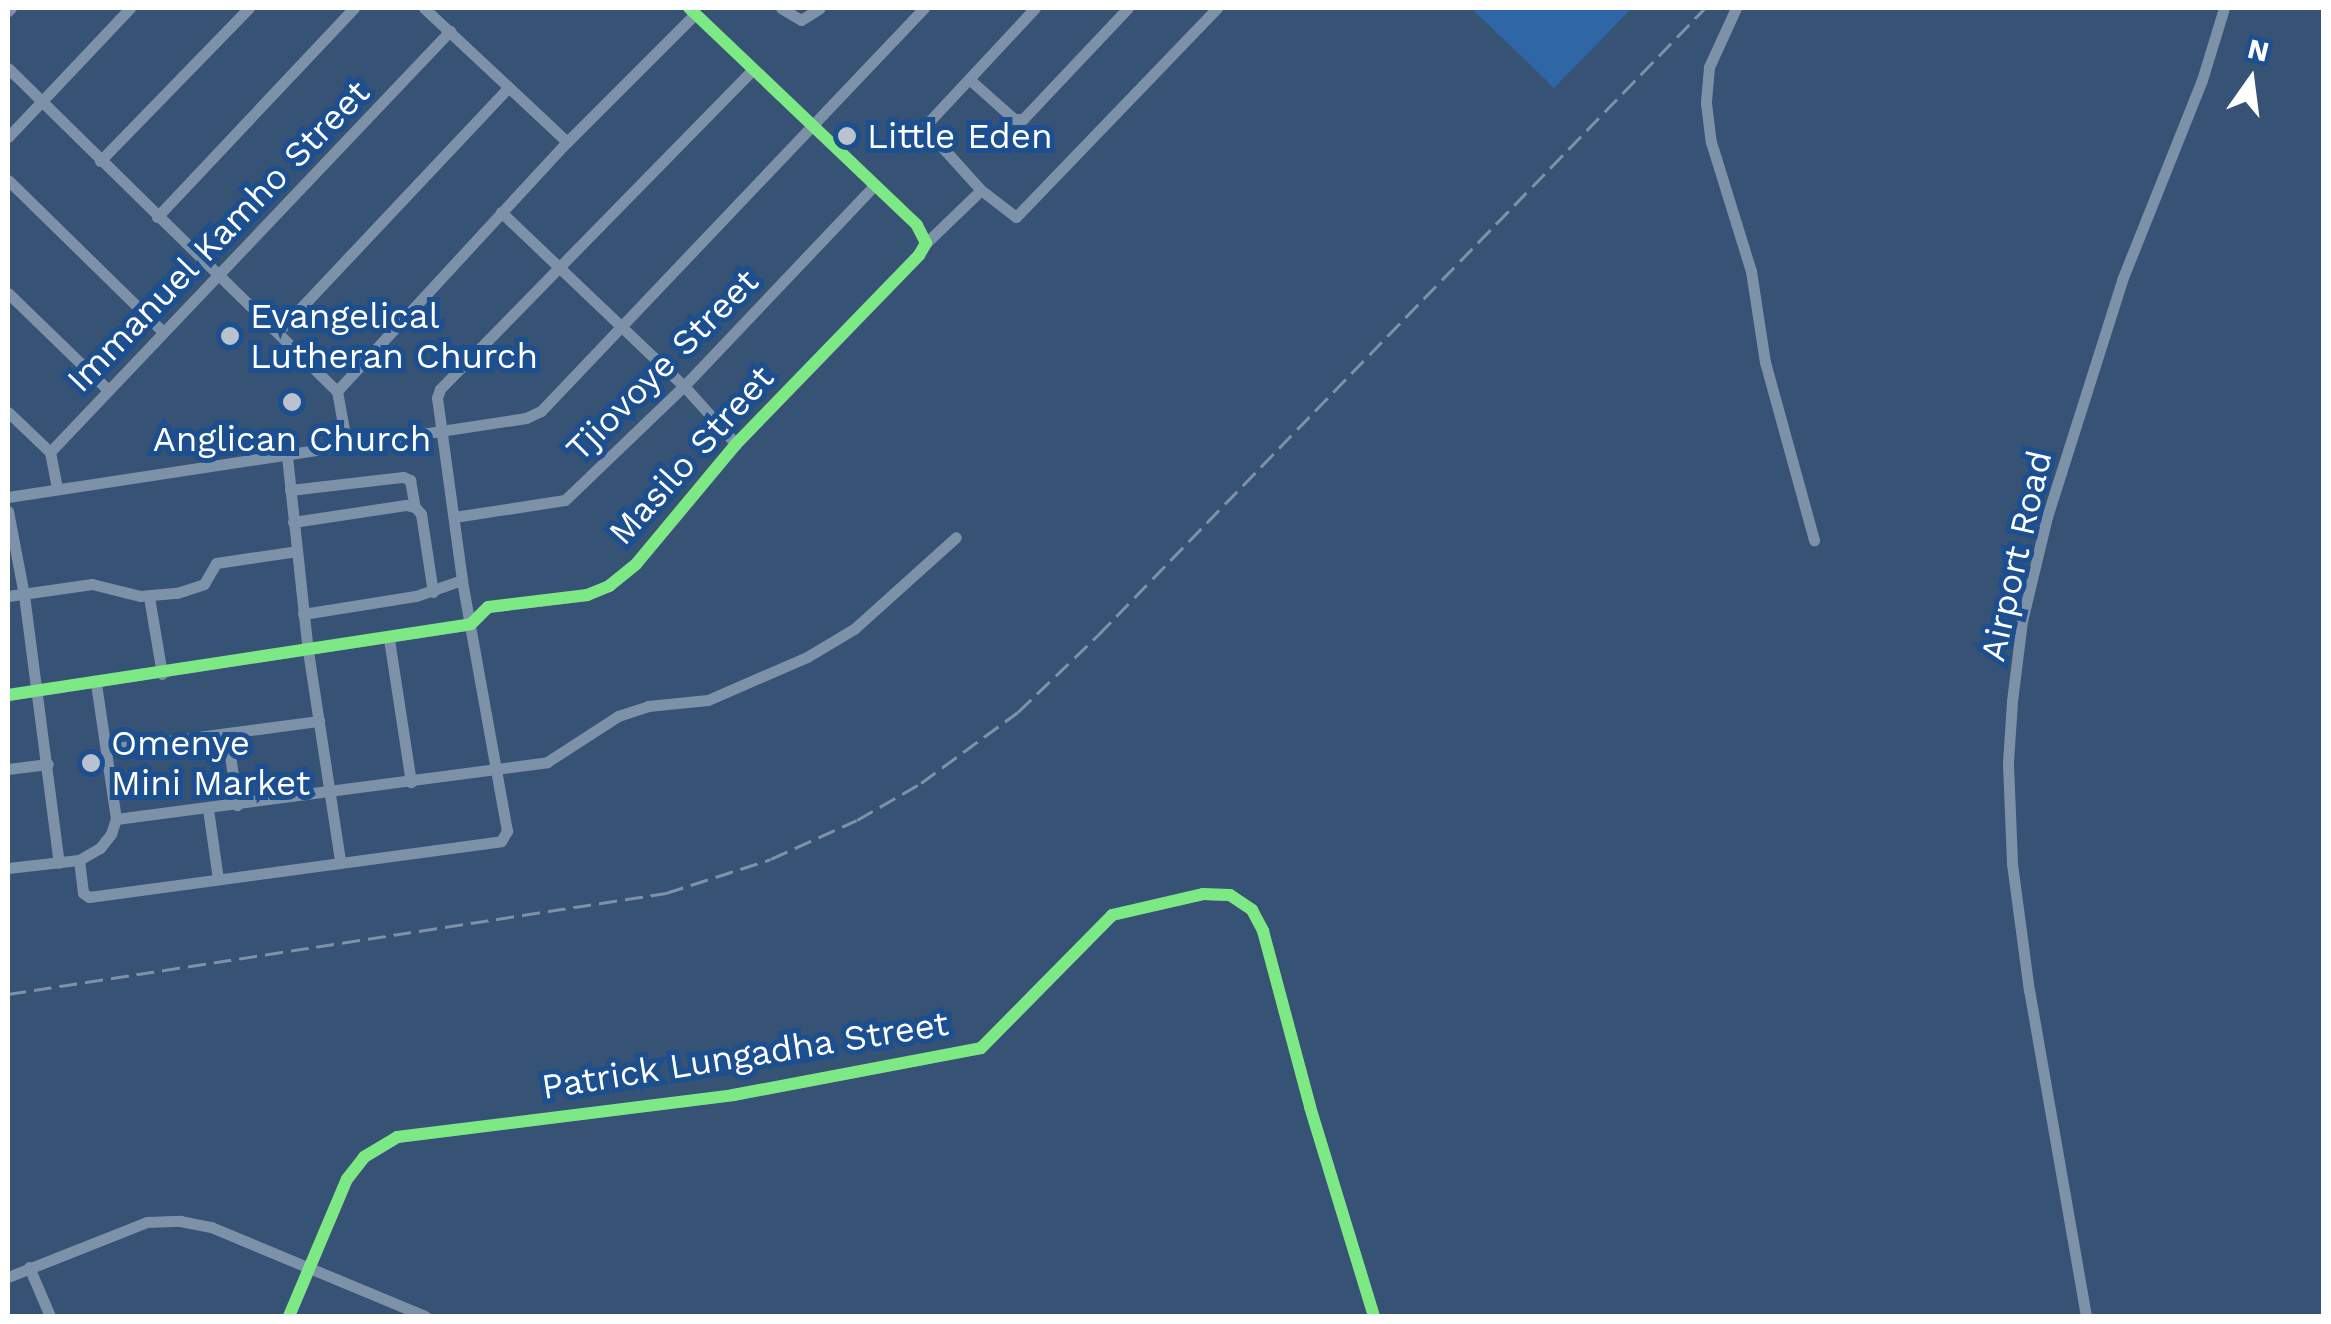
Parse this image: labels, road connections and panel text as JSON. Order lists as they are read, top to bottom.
{
  "streets": {
    "street": [
      "Immanuel Kamho Street",
      "Tjiovoye Street",
      "Masilo Street",
      "Airport Road",
      "Patrick Lungadha Street"
    ]
  },
  "places": [
    "Little Eden",
    "Evangelical Lutheran Church",
    "Anglican Church",
    "Omenye Mini Market"
  ],
  "north": "top"
}
